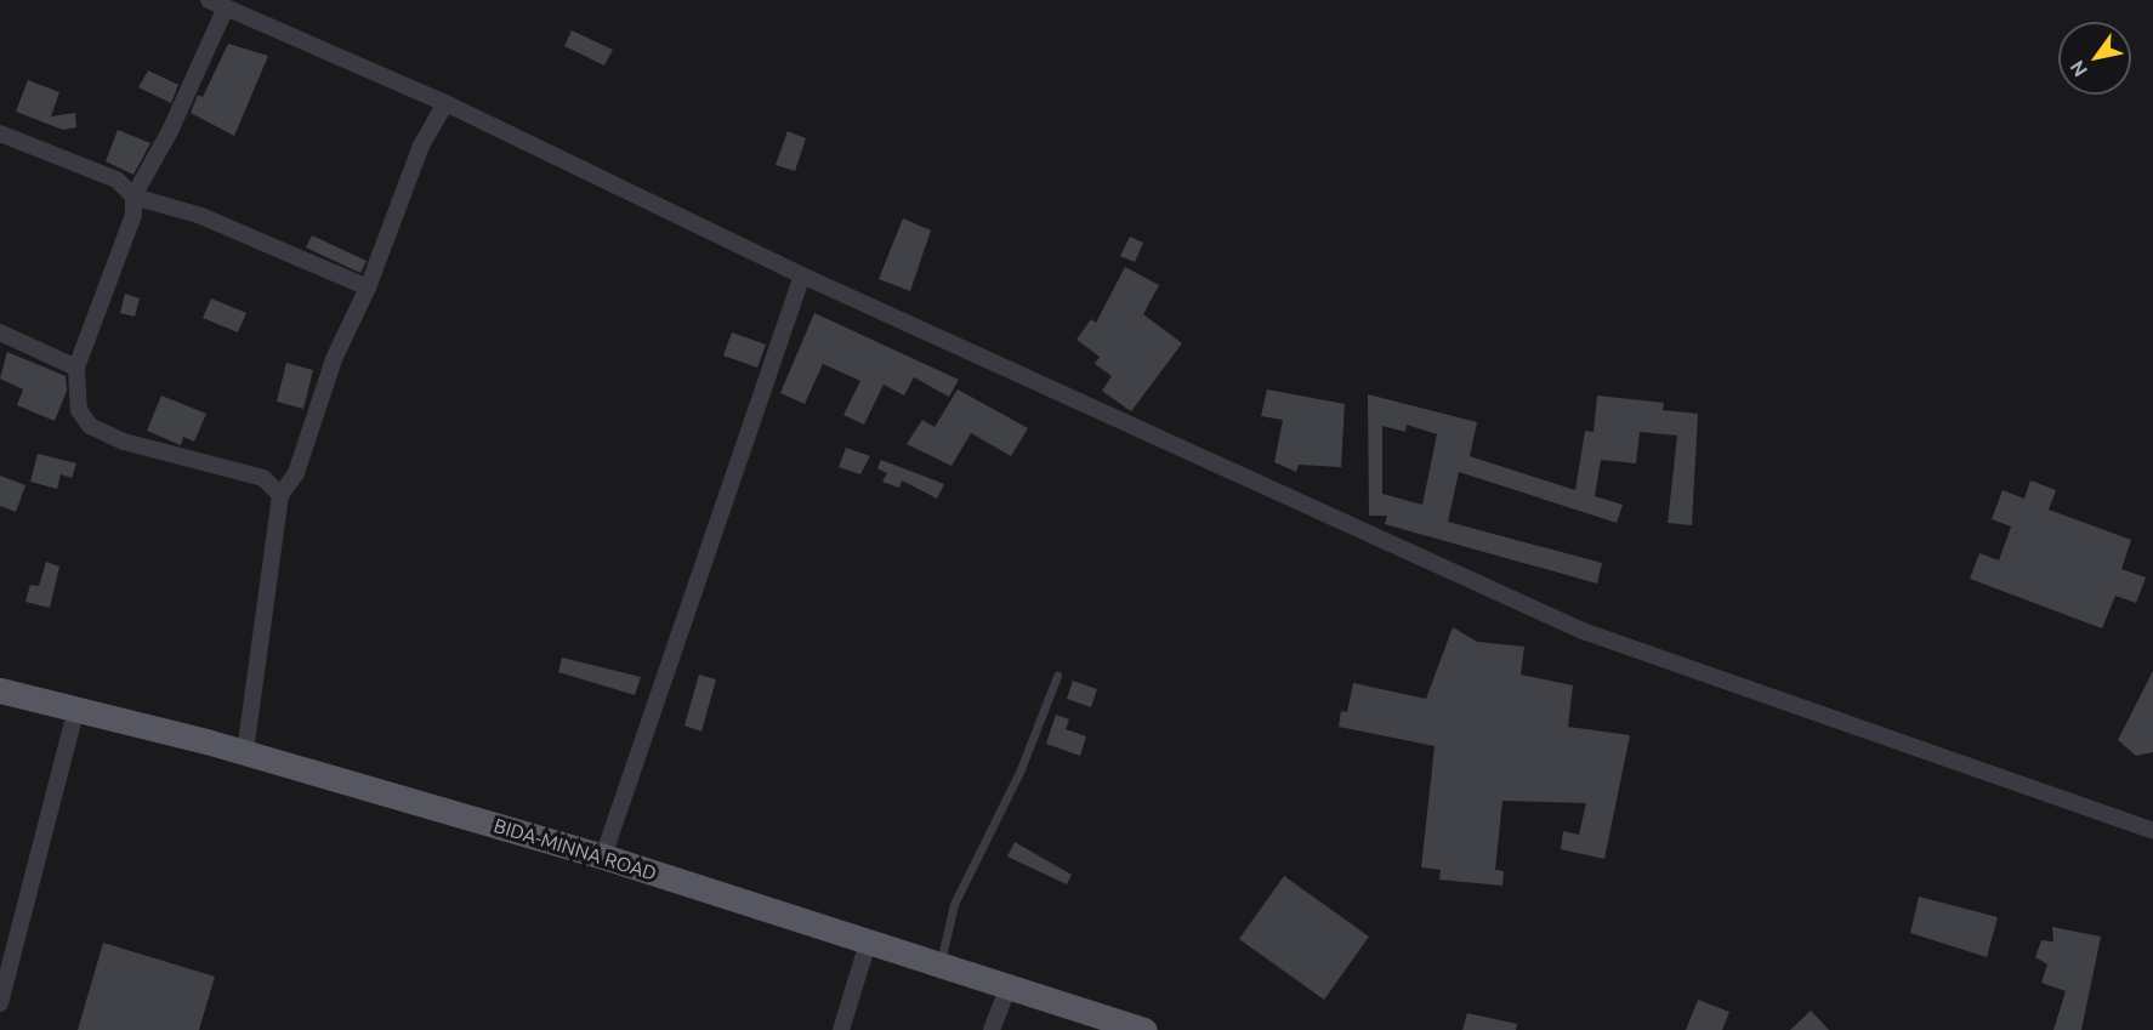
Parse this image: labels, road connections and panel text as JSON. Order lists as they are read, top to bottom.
{
  "streets": {
    "main road": ["BIDA-MINNA ROAD"]
  },
  "north": "bottom left"
}
